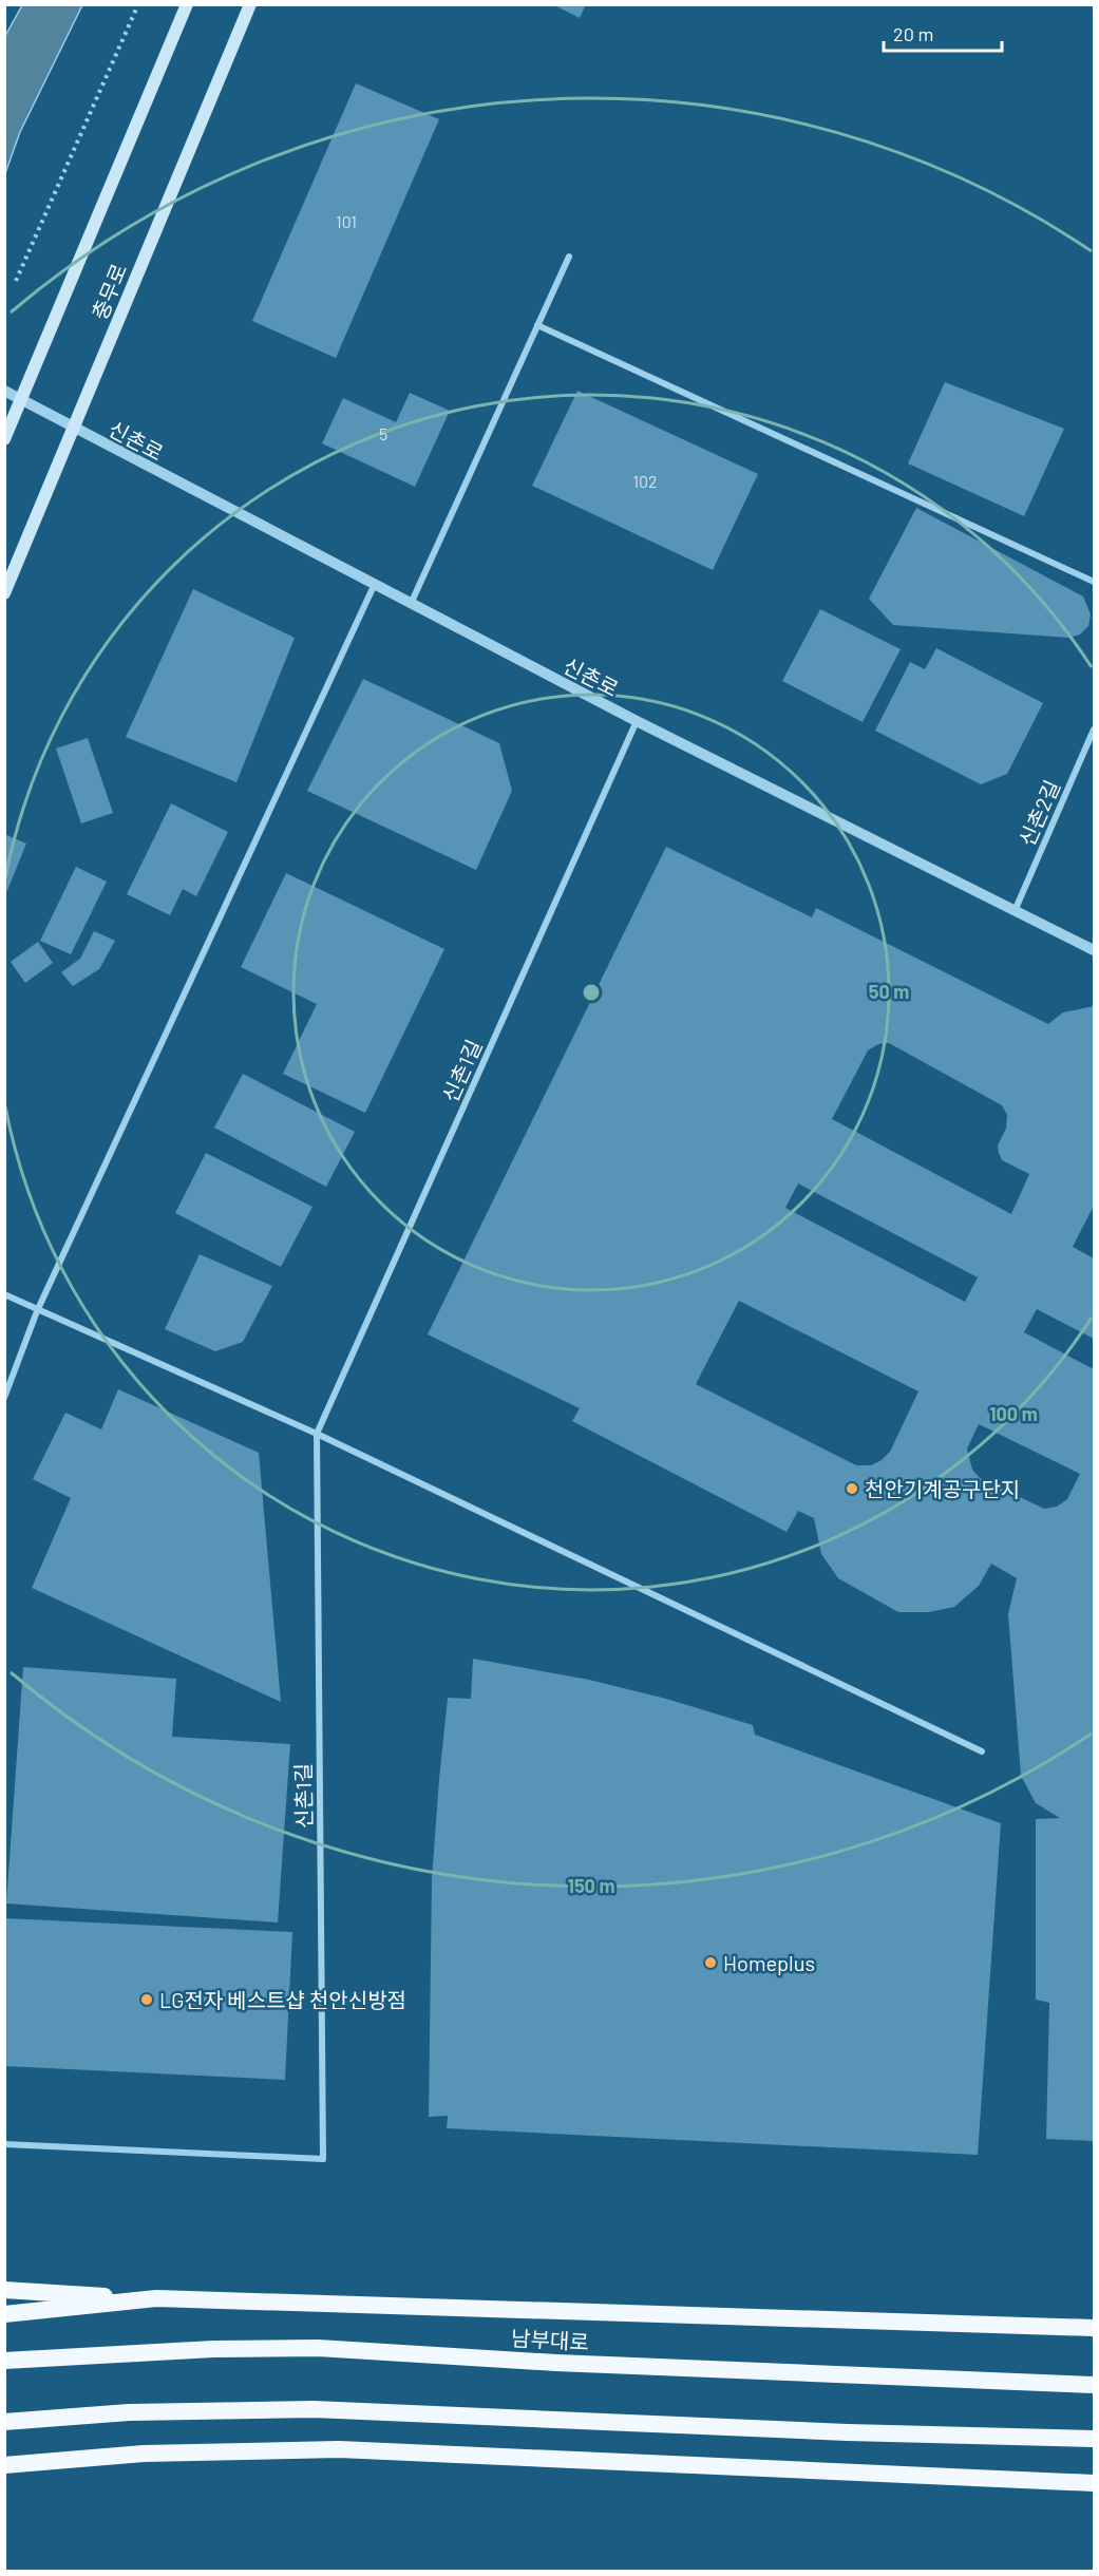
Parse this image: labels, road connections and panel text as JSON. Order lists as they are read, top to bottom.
{
  "streets": {
    "highway": ["남부대로"],
    "main road": ["충무로"],
    "street": ["신촌로", "신촌2길", "신촌1길"]
  },
  "crossings": [
    ["충무로", "신촌로"],
    ["신촌로", "신촌2길"],
    ["신촌로", "신촌1길"]
  ],
  "places": ["천안기계공구단지", "Homeplus", "LG전자 베스트샵 천안신방점"],
  "house_numbers": ["101", "5", "102"],
  "scale_bar": "20 m",
  "rings": ["50 m", "100 m", "150 m"]
}
